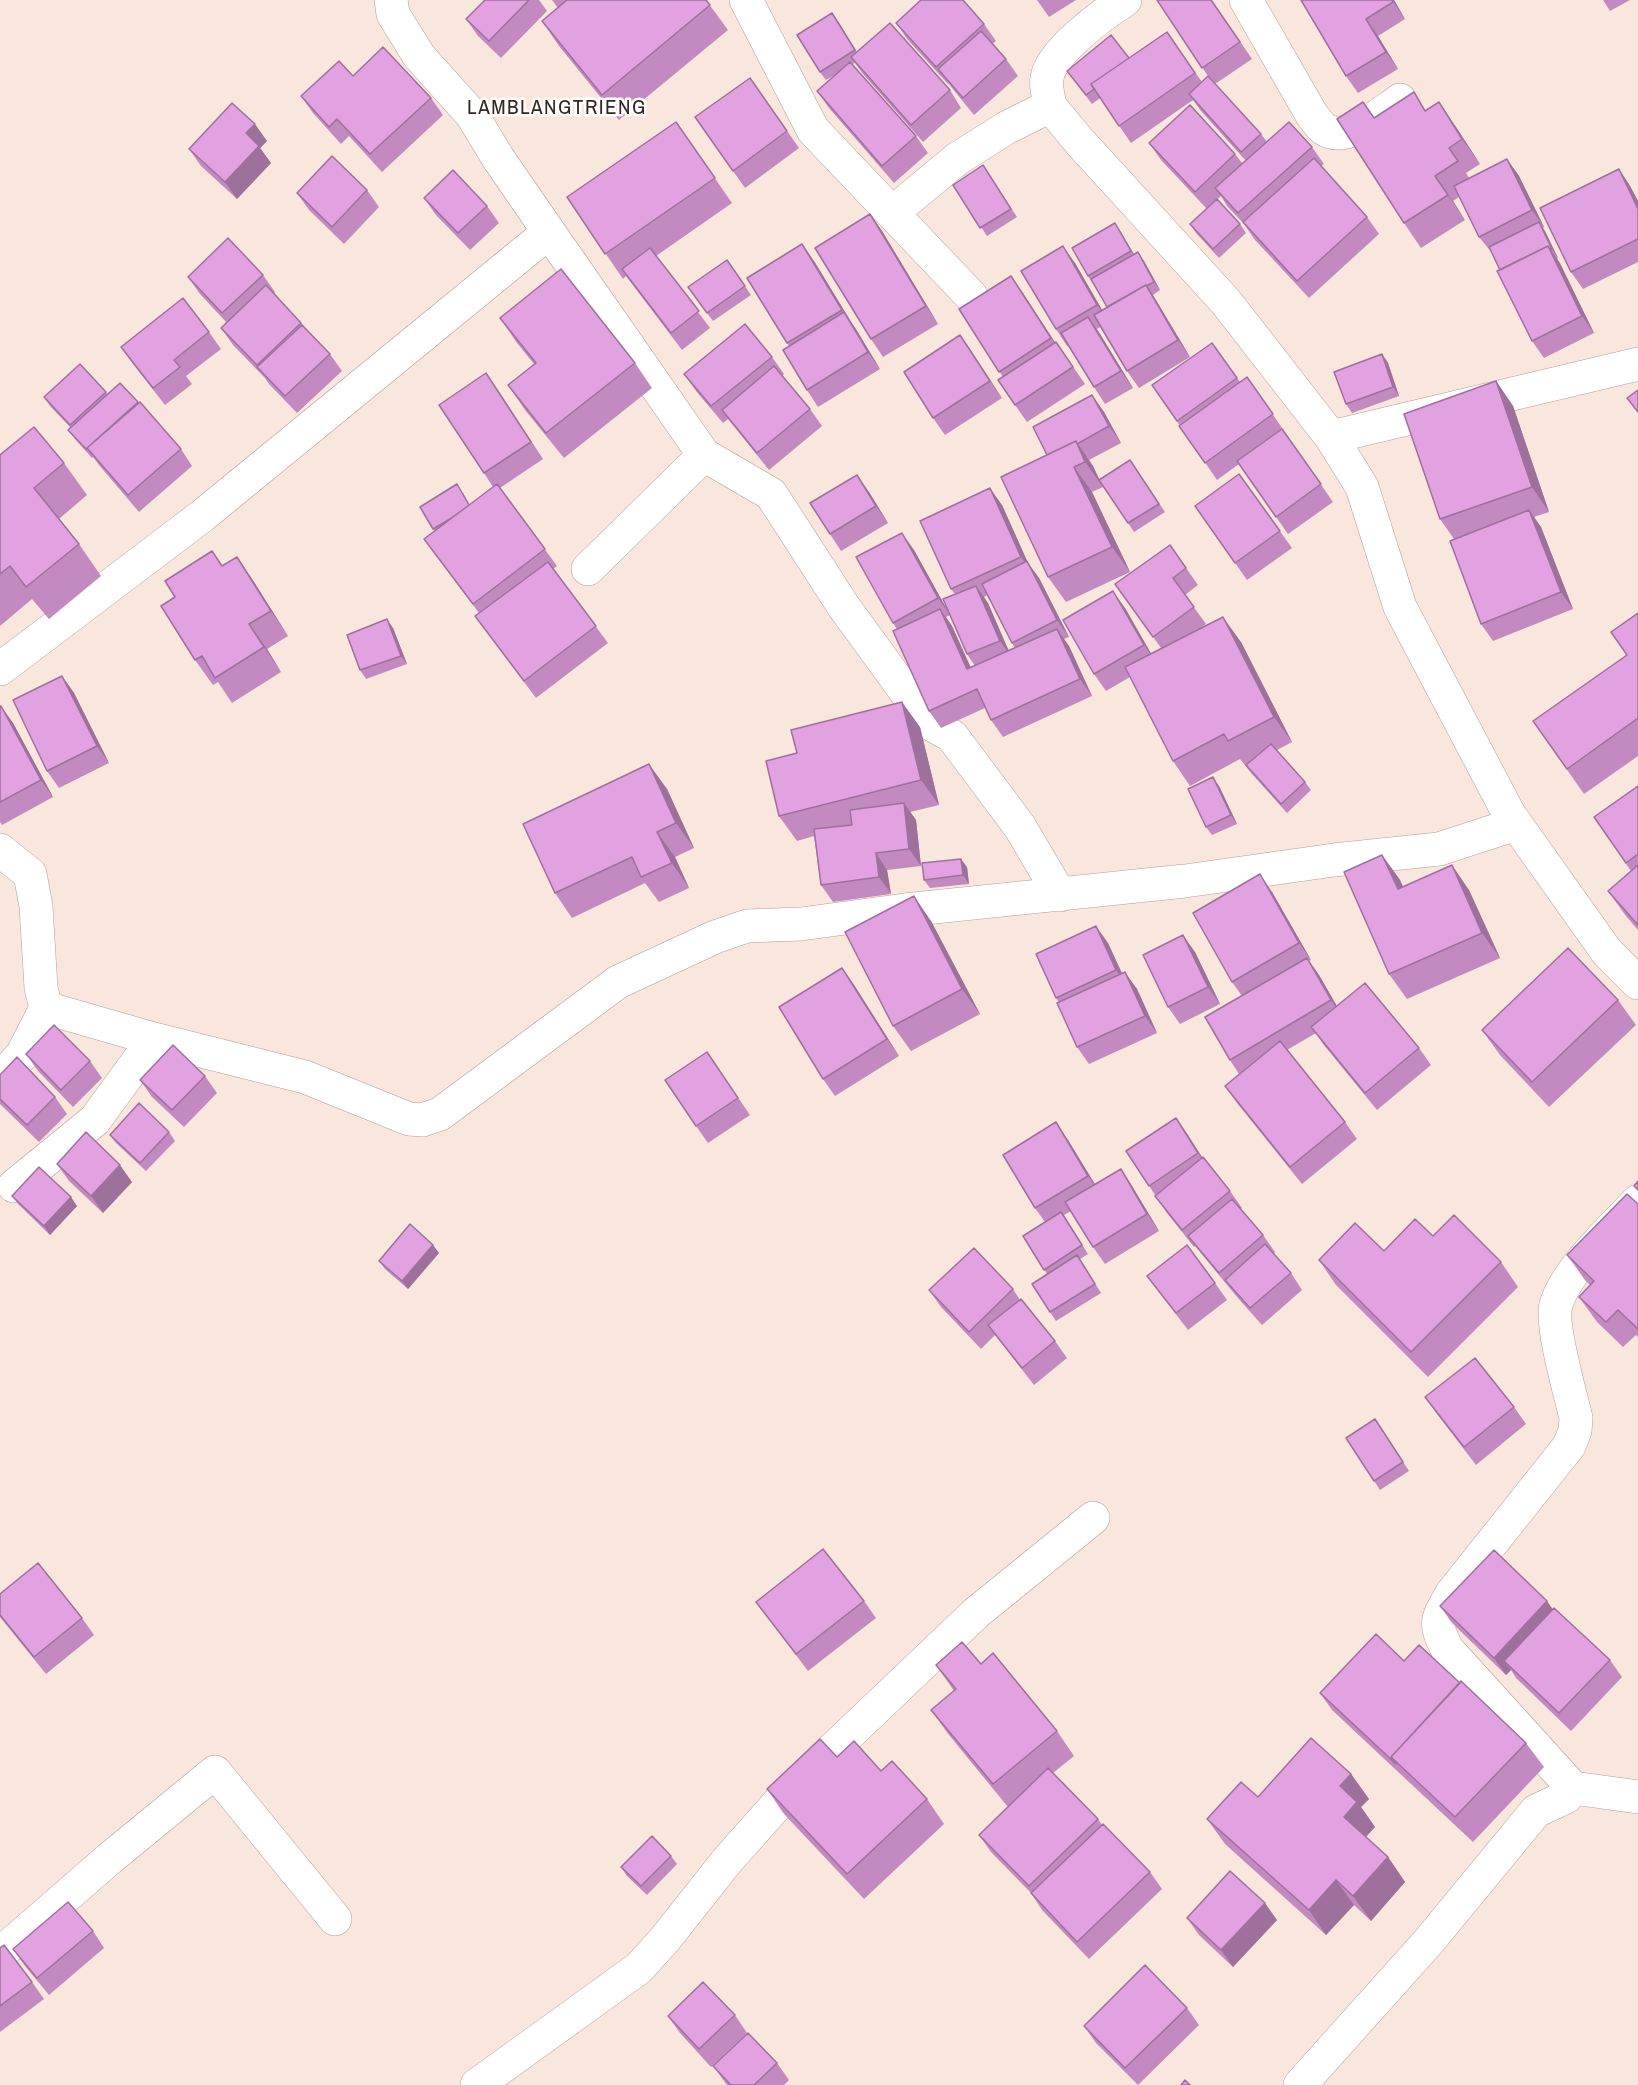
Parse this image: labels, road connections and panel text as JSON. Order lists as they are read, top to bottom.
{
  "districts": ["LAMBLANGTRIENG"]
}
